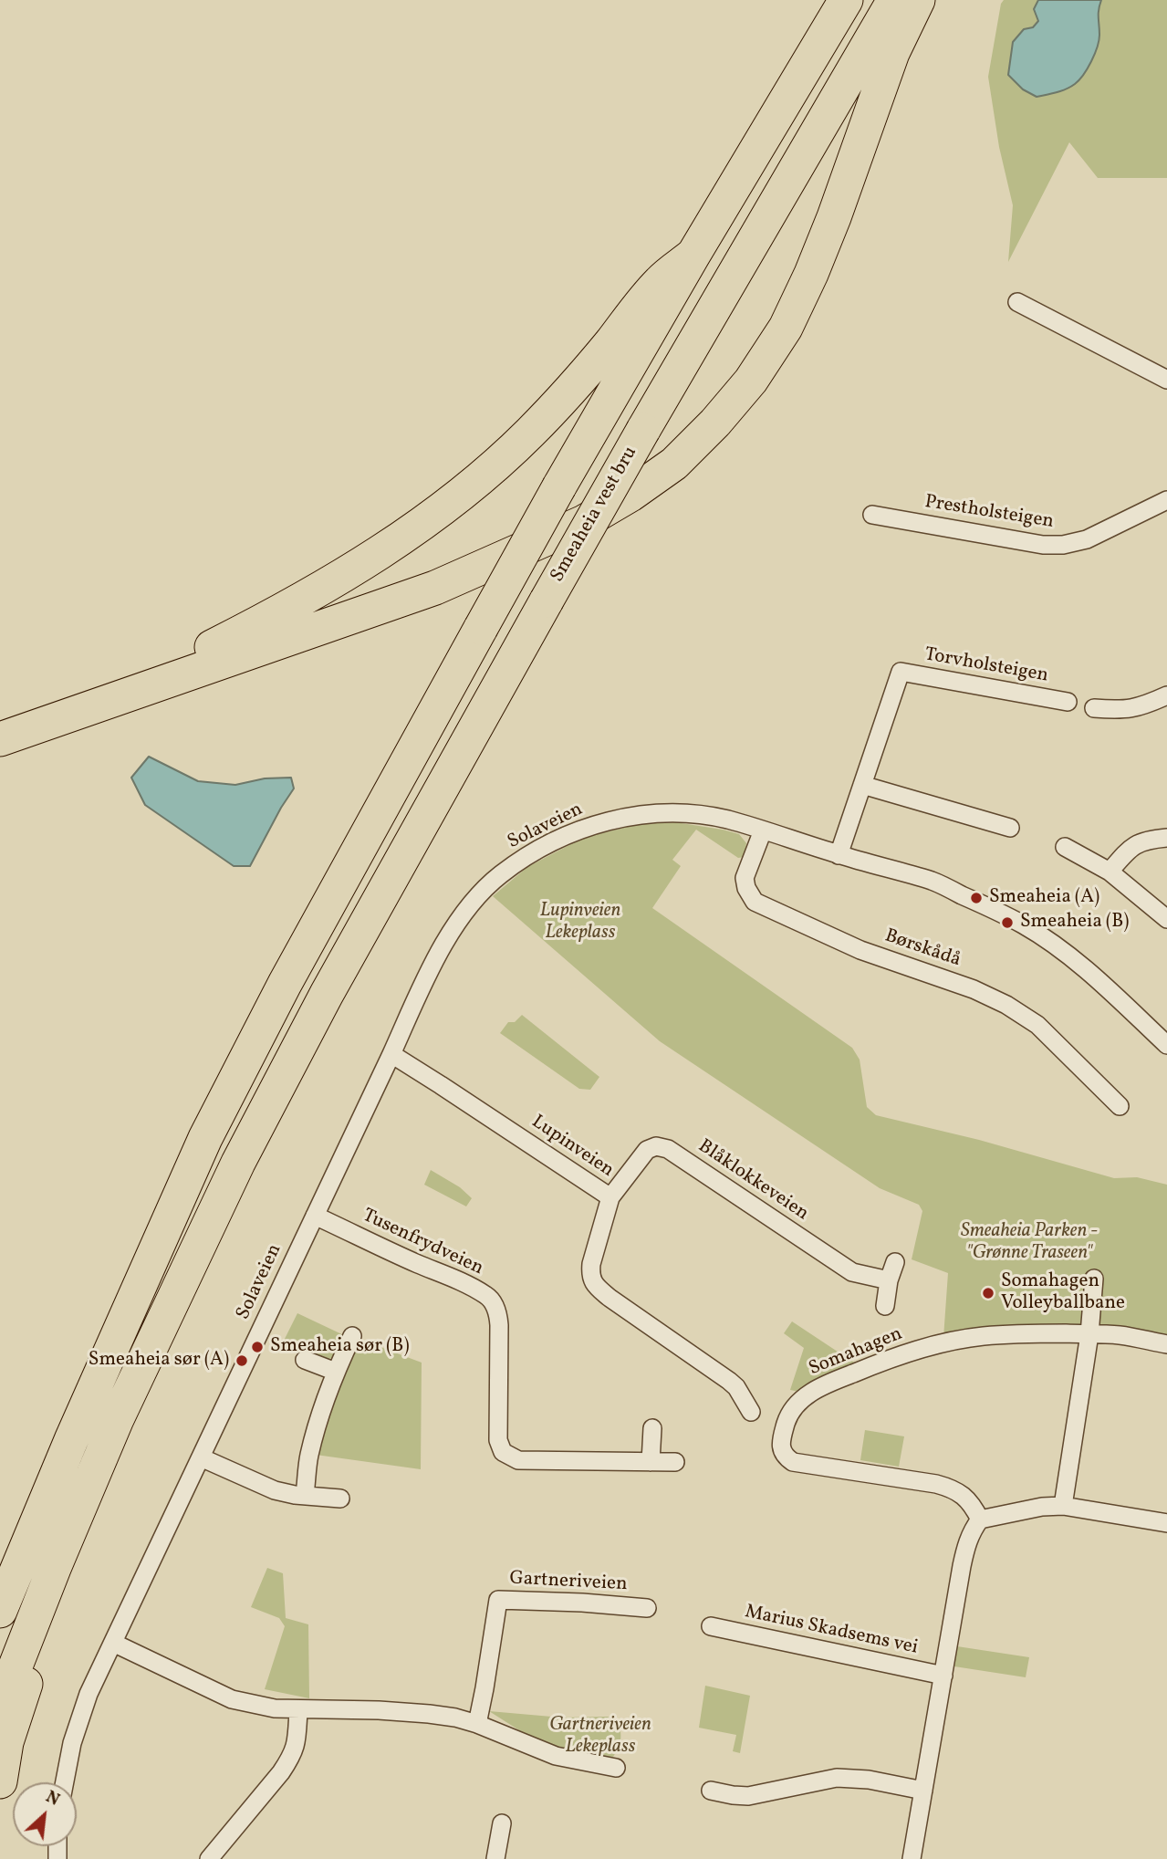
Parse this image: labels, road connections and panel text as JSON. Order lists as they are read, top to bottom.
{
  "streets": {
    "highway": ["Smeaheia vest bru"],
    "street": [
      "Prestholsteigen",
      "Torvholsteigen",
      "Solaveien",
      "Børskådå",
      "Lupinveien",
      "Blåklokkeveien",
      "Tusenfrydveien",
      "Somahagen",
      "Gartneriveien",
      "Marius Skadsems vei"
    ]
  },
  "crossings": [
    ["Torvholsteigen", "Solaveien"],
    ["Solaveien", "Børskådå"],
    ["Solaveien", "Lupinveien"],
    ["Solaveien", "Tusenfrydveien"],
    ["Lupinveien", "Blåklokkeveien"]
  ],
  "parks": ["Lupinveien Lekeplass", "Smeaheia Parken - \"Grønne Traseen\"", "Gartneriveien Lekeplass"],
  "places": [
    "Smeaheia (A)",
    "Smeaheia (B)",
    "Somahagen Volleyballbane",
    "Smeaheia sør (B)",
    "Smeaheia sør (A)"
  ],
  "north": "top right"
}
